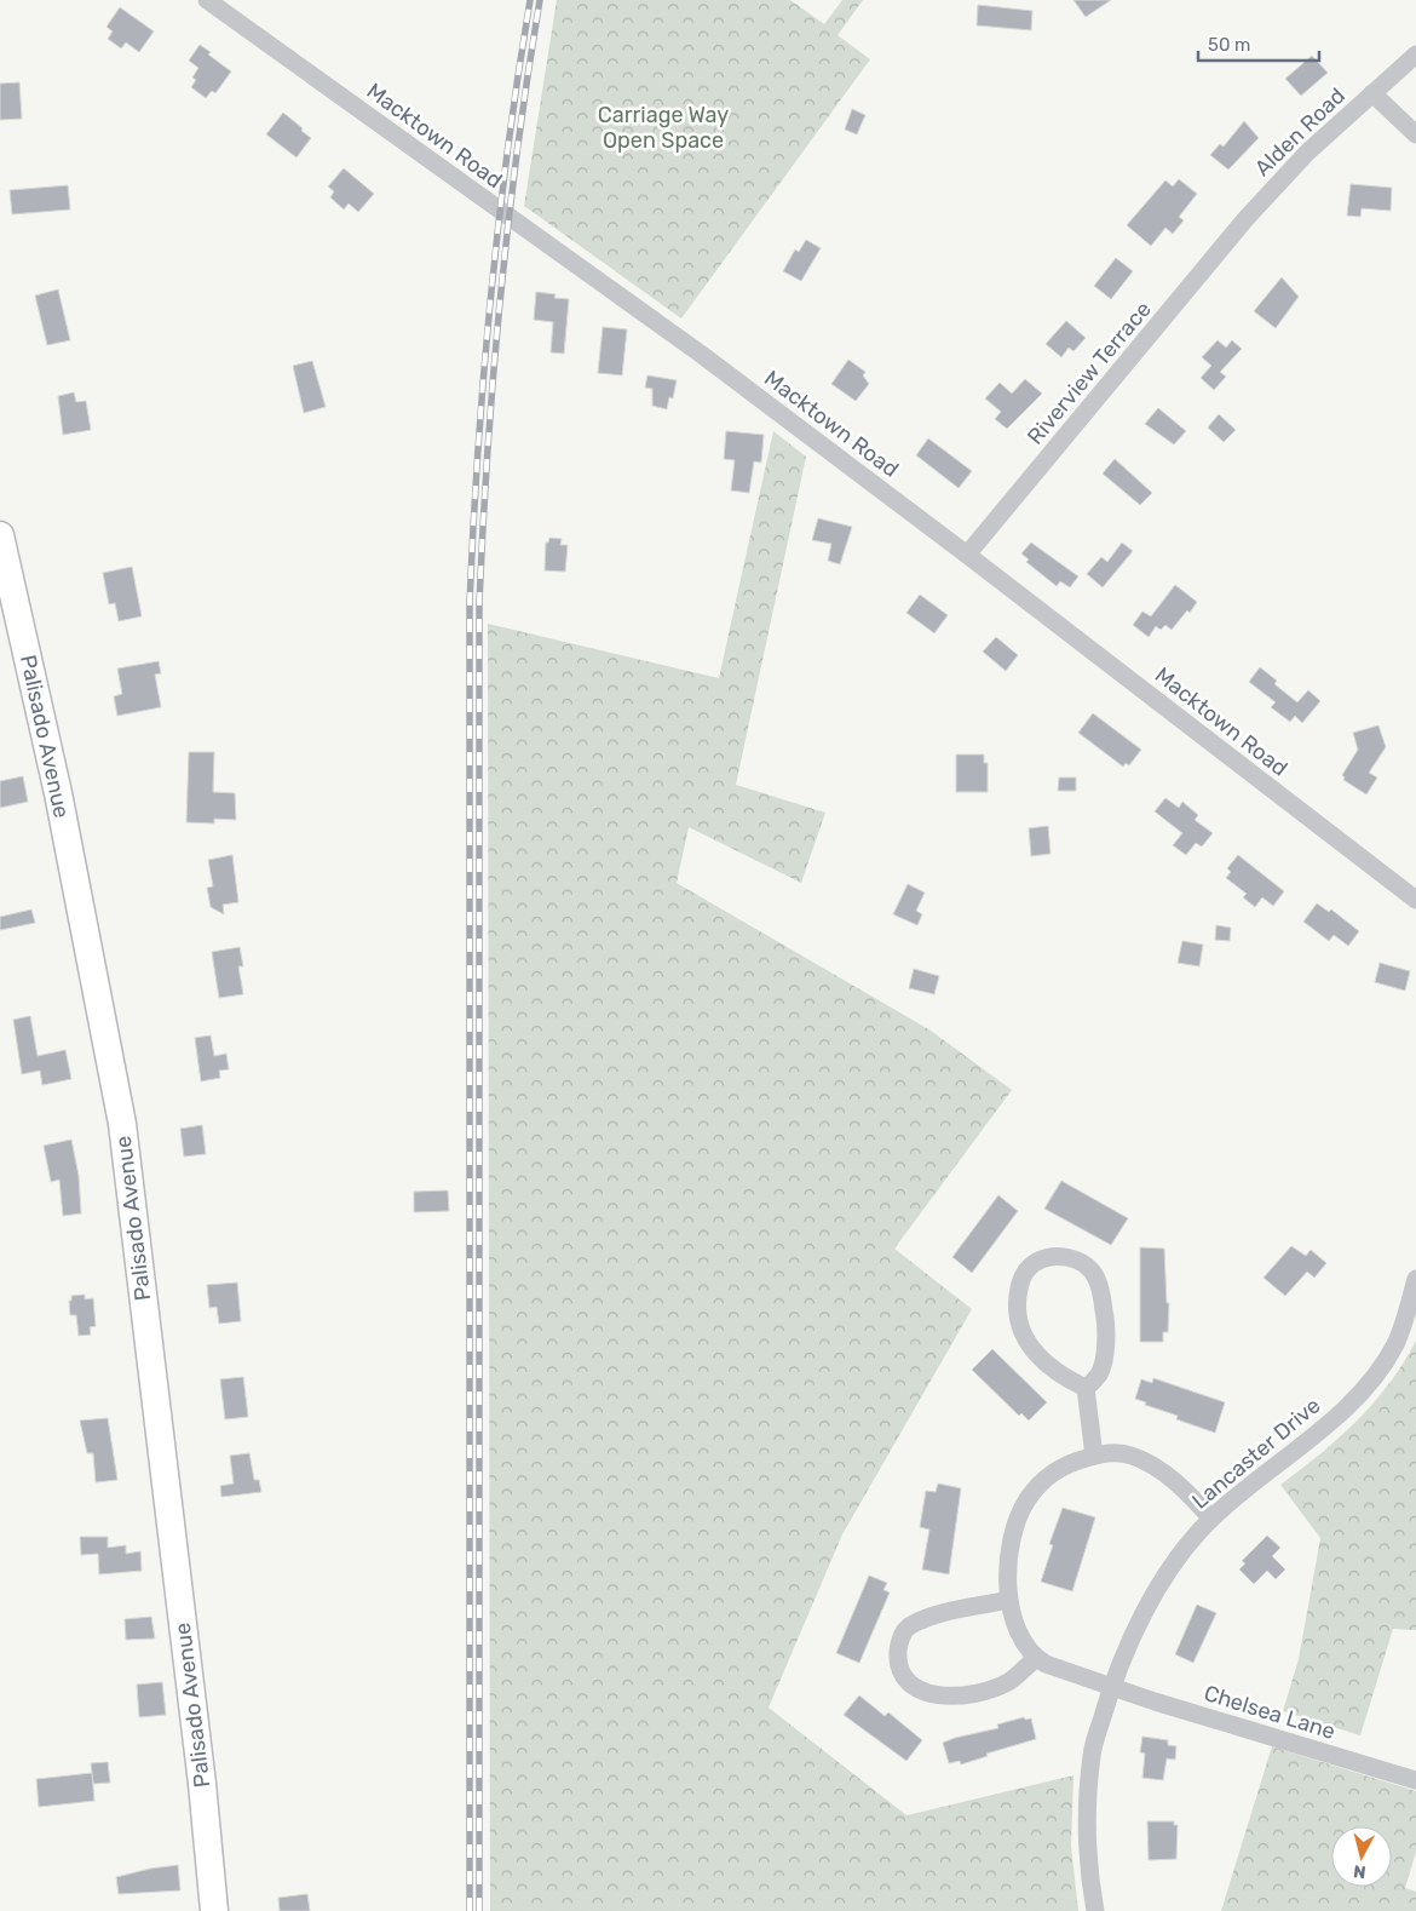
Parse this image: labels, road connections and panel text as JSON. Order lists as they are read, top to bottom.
{
  "streets": {
    "main road": ["Palisado Avenue"],
    "street": [
      "Alden Road",
      "Macktown Road",
      "Riverview Terrace",
      "Lancaster Drive",
      "Chelsea Lane"
    ]
  },
  "crossings": [
    ["Alden Road", "Riverview Terrace"],
    ["Macktown Road", "Riverview Terrace"],
    ["Lancaster Drive", "Chelsea Lane"]
  ],
  "parks": ["Carriage Way Open Space"],
  "scale_bar": "50 m",
  "north": "bottom"
}
